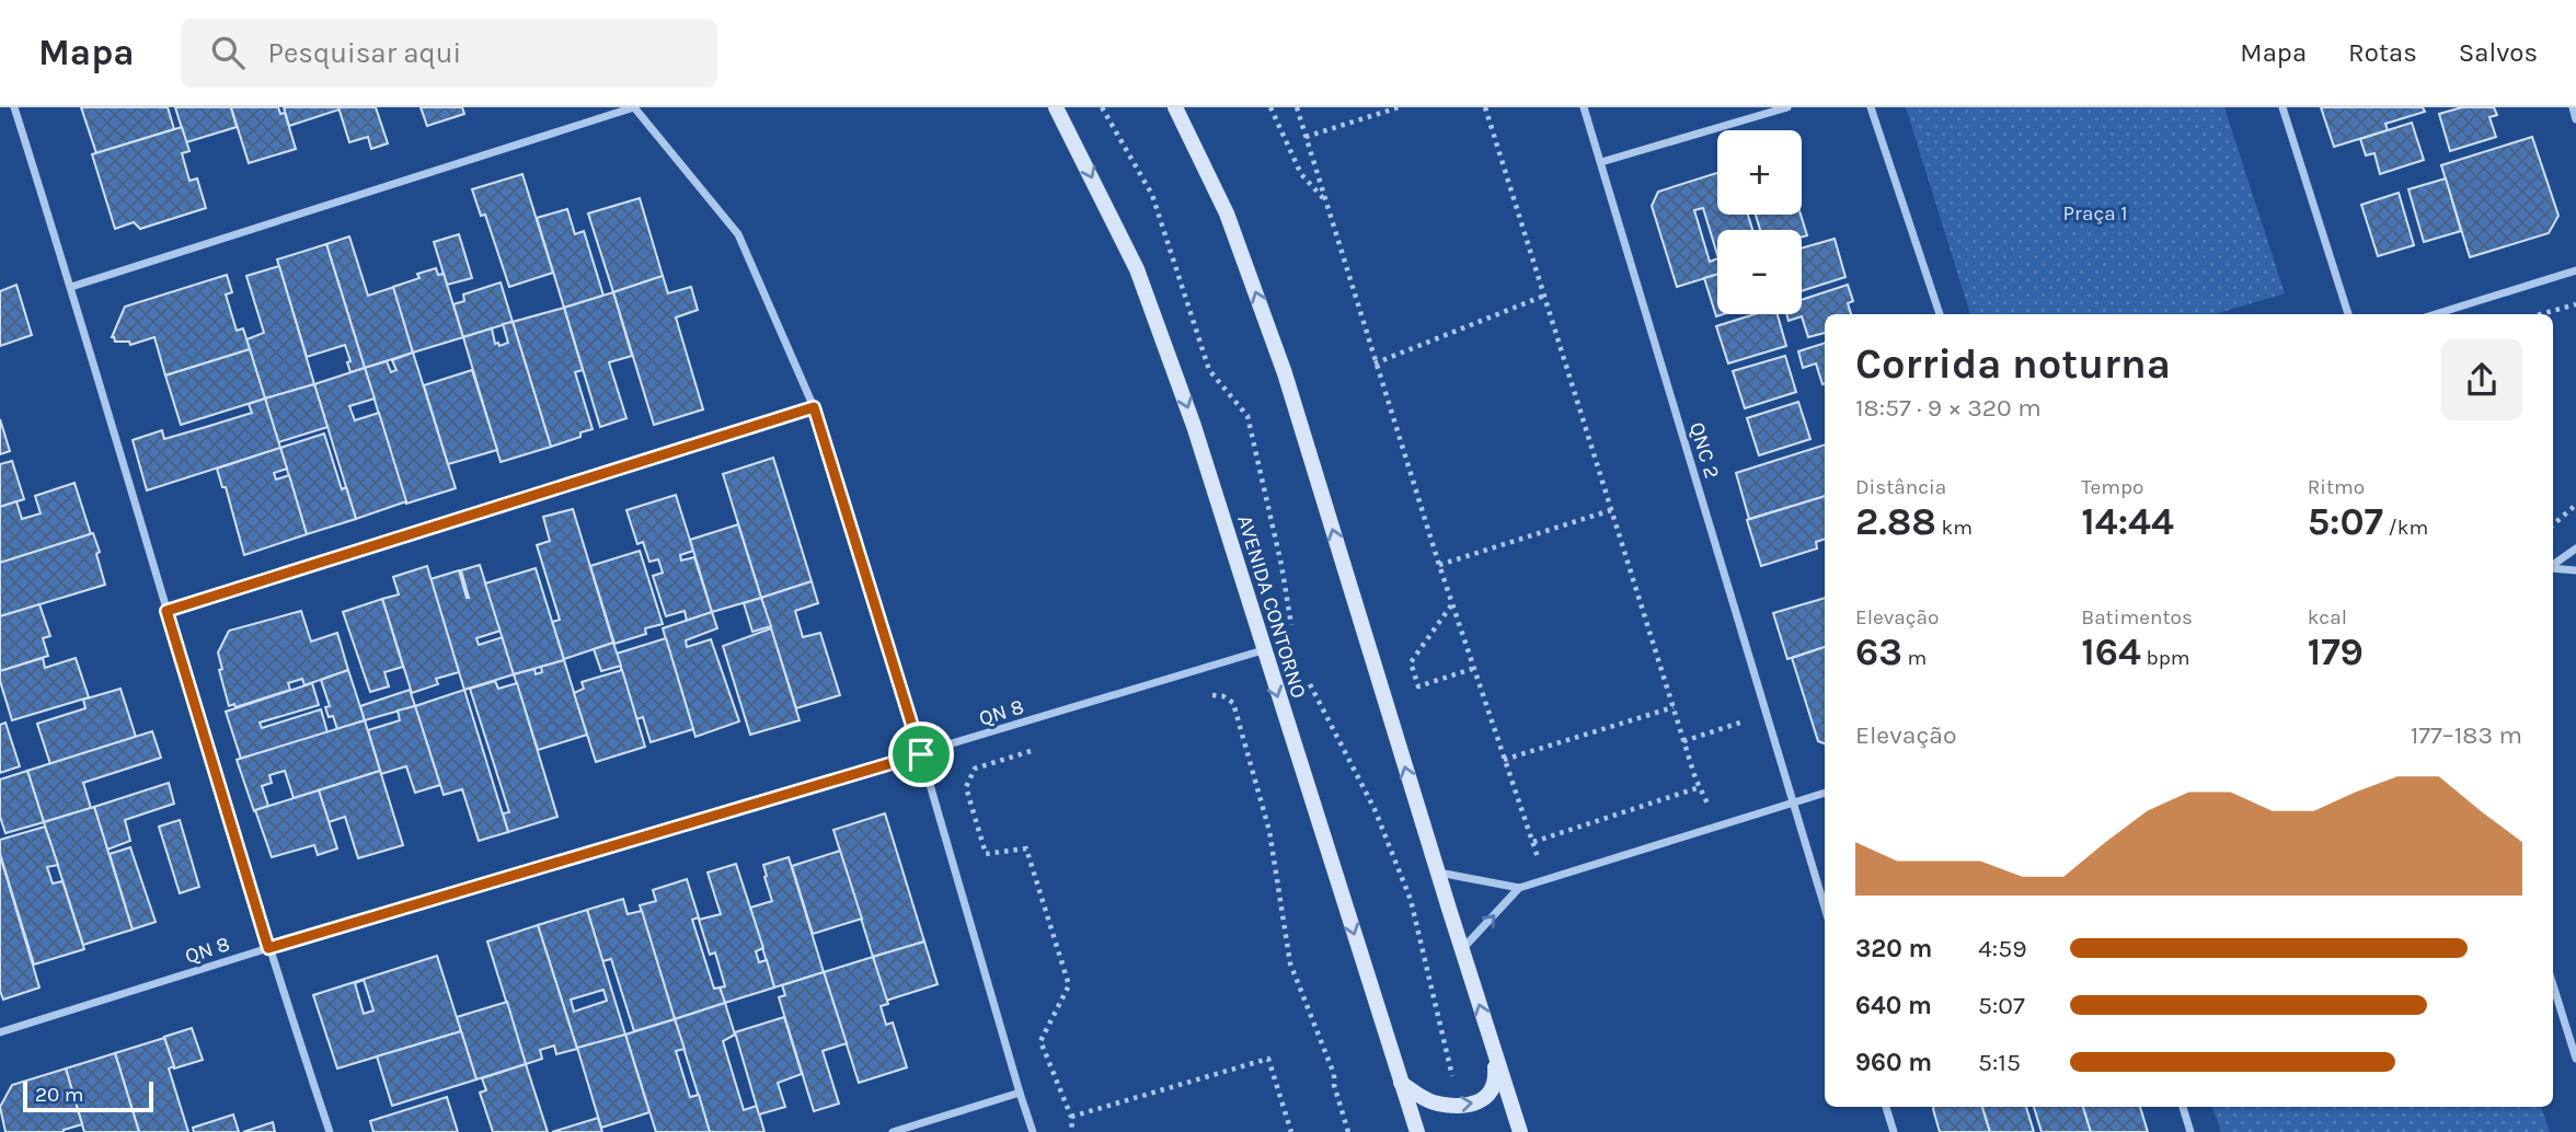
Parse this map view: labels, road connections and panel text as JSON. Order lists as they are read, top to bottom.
{
  "streets": {
    "main road": ["AVENIDA CONTORNO"],
    "street": ["QNC 2", "QN 8"]
  },
  "crossings": [
    ["AVENIDA CONTORNO", "QN 8"]
  ],
  "parks": ["Praça 1"],
  "scale_bar": "20 m",
  "page": {
    "header": "Mapa",
    "search": "Pesquisar aqui",
    "nav": ["Mapa", "Rotas", "Salvos"],
    "map_buttons": ["+", "−"],
    "heading": ["Corrida noturna", "18:57 · 9 × 320 m"],
    "stats": [
      ["Distância", "2.88 km"],
      ["Tempo", "14:44"],
      ["Ritmo", "5:07 /km"],
      ["Elevação", "63 m"],
      ["Batimentos", "164 bpm"],
      ["kcal", "179"]
    ],
    "chart": ["Elevação", "177–183 m"],
    "list": [
      {
        "name": "320 m",
        "note": "4:59"
      },
      {
        "name": "640 m",
        "note": "5:07"
      },
      {
        "name": "960 m",
        "note": "5:15"
      }
    ],
    "scale": "20 m"
  }
}
